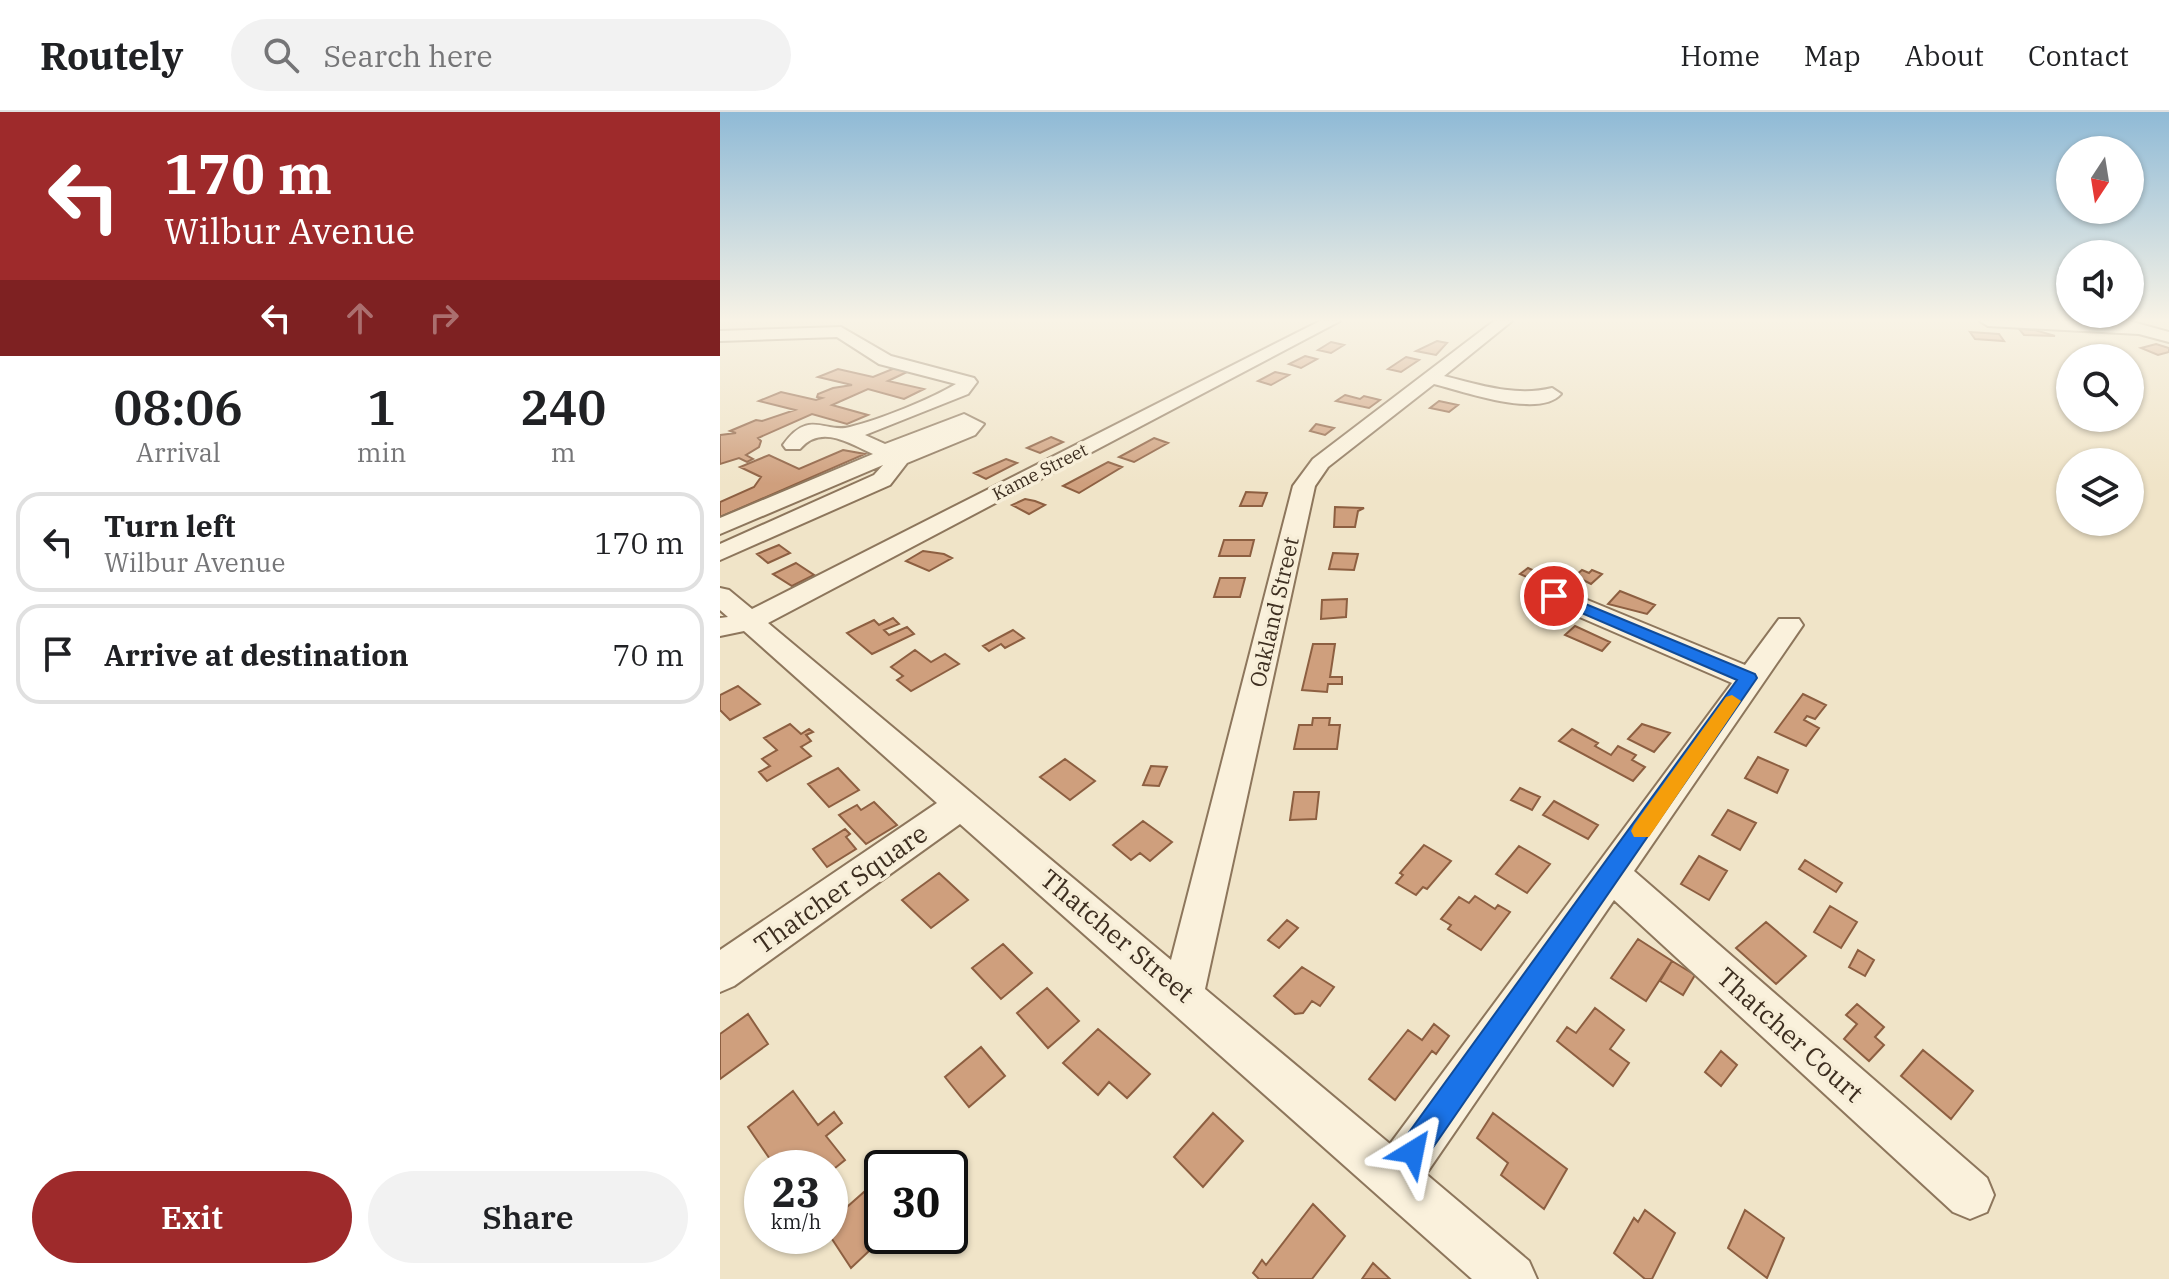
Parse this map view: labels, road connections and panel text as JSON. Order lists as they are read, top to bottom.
{
  "streets": {
    "street": [
      "Kame Street",
      "Oakland Street",
      "Thatcher Square",
      "Thatcher Street",
      "Thatcher Court"
    ]
  },
  "crossings": [
    ["Kame Street", "Thatcher Street"],
    ["Oakland Street", "Thatcher Street"],
    ["Thatcher Square", "Thatcher Street"]
  ],
  "north": "bottom",
  "page": {
    "header": "Routely",
    "search": "Search here",
    "nav": [
      "Home",
      "Map",
      "About",
      "Contact"
    ],
    "turn": ["170 m", "Wilbur Avenue"],
    "eta": [
      "08:06",
      "Arrival",
      "1",
      "min",
      "240",
      "m"
    ],
    "list": [
      {
        "name": "Turn left",
        "note": "Wilbur Avenue",
        "value": "170 m"
      },
      {
        "name": "Arrive at destination",
        "value": "70 m"
      }
    ],
    "speed": "23 km/h",
    "limit": "30",
    "buttons": ["Exit", "Share"]
  }
}
